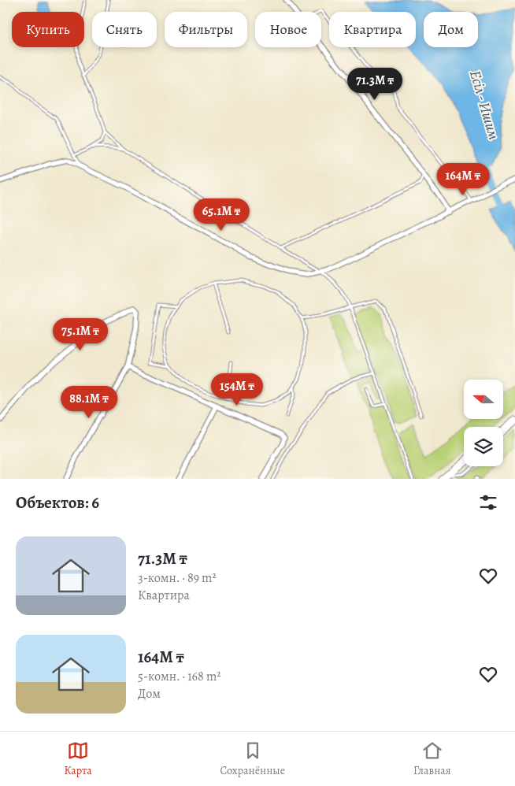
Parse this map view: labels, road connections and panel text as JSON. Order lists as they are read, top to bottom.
{
  "water": ["Есіл - Ишим"],
  "north": "left",
  "page": {
    "chip": [
      "Купить",
      "Снять",
      "Фильтры",
      "Новое",
      "Квартира",
      "Дом"
    ],
    "price": [
      "71.3M ₸",
      "164M ₸",
      "65.1M ₸",
      "75.1M ₸",
      "154M ₸",
      "88.1M ₸"
    ],
    "heading": "Объектов: 6",
    "list": [
      {
        "name": "71.3M ₸",
        "note": "3-комн. · 89 m² · Квартира"
      },
      {
        "name": "164M ₸",
        "note": "5-комн. · 168 m² · Дом"
      }
    ],
    "tabs": ["Карта", "Сохранённые", "Главная"]
  }
}
